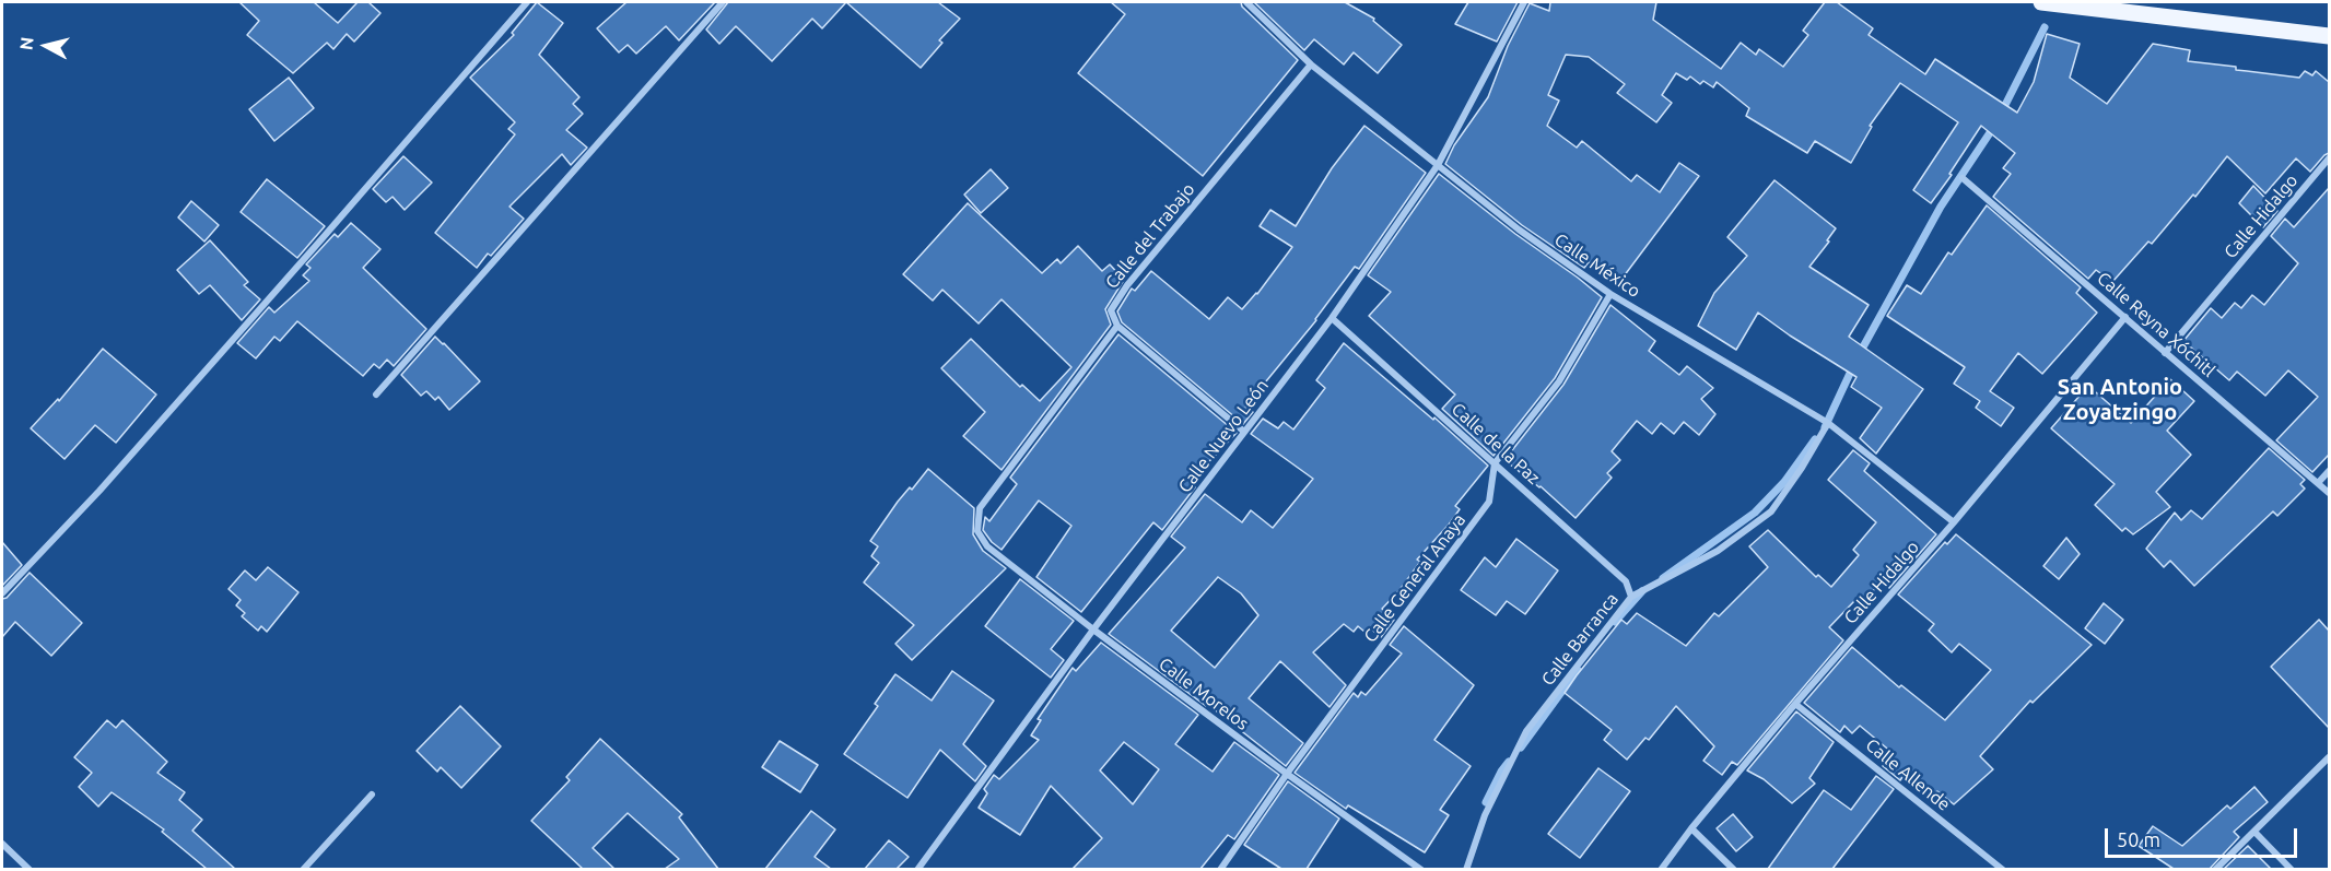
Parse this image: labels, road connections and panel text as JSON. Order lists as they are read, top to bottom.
{
  "streets": {
    "street": [
      "Calle Hidalgo",
      "Calle del Trabajo",
      "Calle México",
      "Calle Reyna Xóchitl",
      "Calle Nuevo León",
      "Calle de la Paz",
      "Calle General Anaya",
      "Calle Barranca",
      "Calle Morelos",
      "Calle Allende"
    ]
  },
  "crossings": [
    ["Calle Hidalgo", "Calle México"],
    ["Calle Hidalgo", "Calle Reyna Xóchitl"],
    ["Calle Hidalgo", "Calle Allende"],
    ["Calle del Trabajo", "Calle México"],
    ["Calle del Trabajo", "Calle Morelos"],
    ["Calle México", "Calle Nuevo León"],
    ["Calle México", "Calle Barranca"],
    ["Calle Nuevo León", "Calle de la Paz"],
    ["Calle Nuevo León", "Calle Morelos"],
    ["Calle de la Paz", "Calle General Anaya"],
    ["Calle de la Paz", "Calle Barranca"],
    ["Calle General Anaya", "Calle Morelos"]
  ],
  "districts": ["San Antonio Zoyatzingo"],
  "scale_bar": "50 m",
  "north": "left"
}
